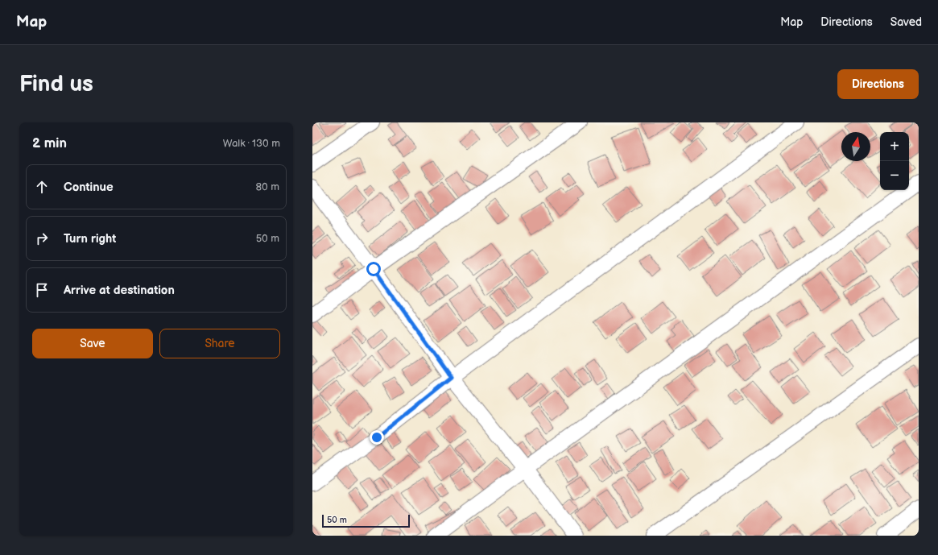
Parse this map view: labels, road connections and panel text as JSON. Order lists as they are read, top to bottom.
{
  "scale_bar": "50 m",
  "north": "top",
  "page": {
    "header": "Map",
    "nav": ["Map", "Directions", "Saved"],
    "buttons": [
      "Directions",
      ["Save", "Share"]
    ],
    "title": "Find us",
    "heading": ["2 min", "Walk · 130 m"],
    "map_buttons": ["+", "−"],
    "list": [
      ["Continue", "80 m"],
      ["Turn right", "50 m"],
      "Arrive at destination"
    ],
    "scale": "50 m"
  }
}
